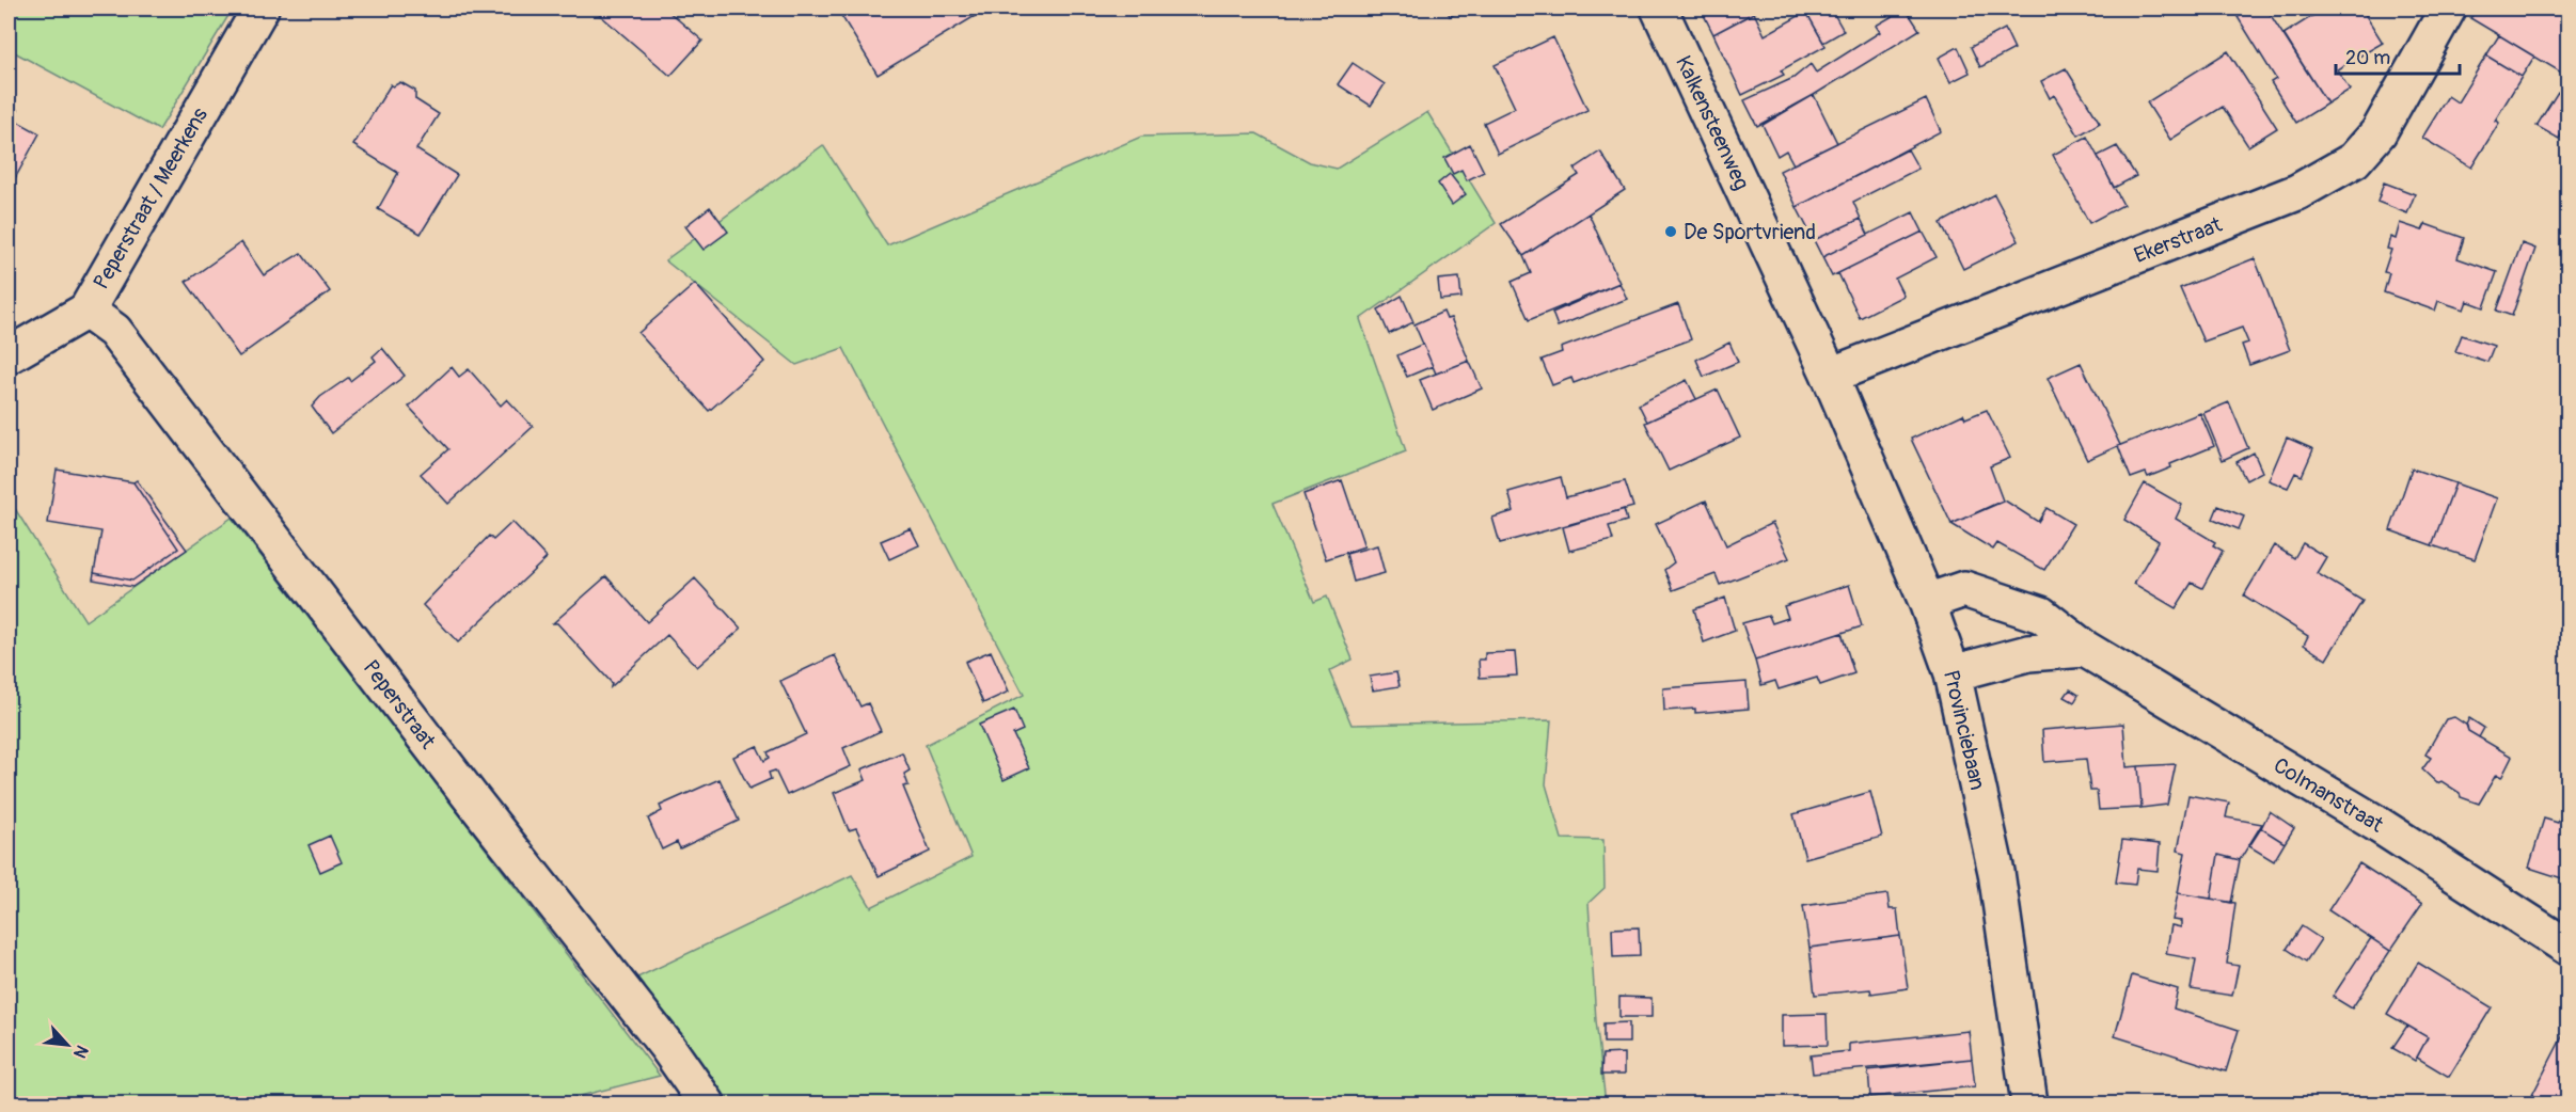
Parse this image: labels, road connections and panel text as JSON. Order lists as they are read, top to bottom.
{
  "streets": {
    "street": [
      "Kalkensteenweg",
      "Peperstraat / Meerkens",
      "Ekerstraat",
      "Peperstraat",
      "Provinciebaan",
      "Colmanstraat"
    ]
  },
  "crossings": [
    ["Kalkensteenweg", "Ekerstraat"],
    ["Kalkensteenweg", "Provinciebaan"],
    ["Peperstraat / Meerkens", "Peperstraat"],
    ["Ekerstraat", "Provinciebaan"],
    ["Provinciebaan", "Colmanstraat"]
  ],
  "places": ["De Sportvriend"],
  "scale_bar": "20 m",
  "north": "bottom right"
}
